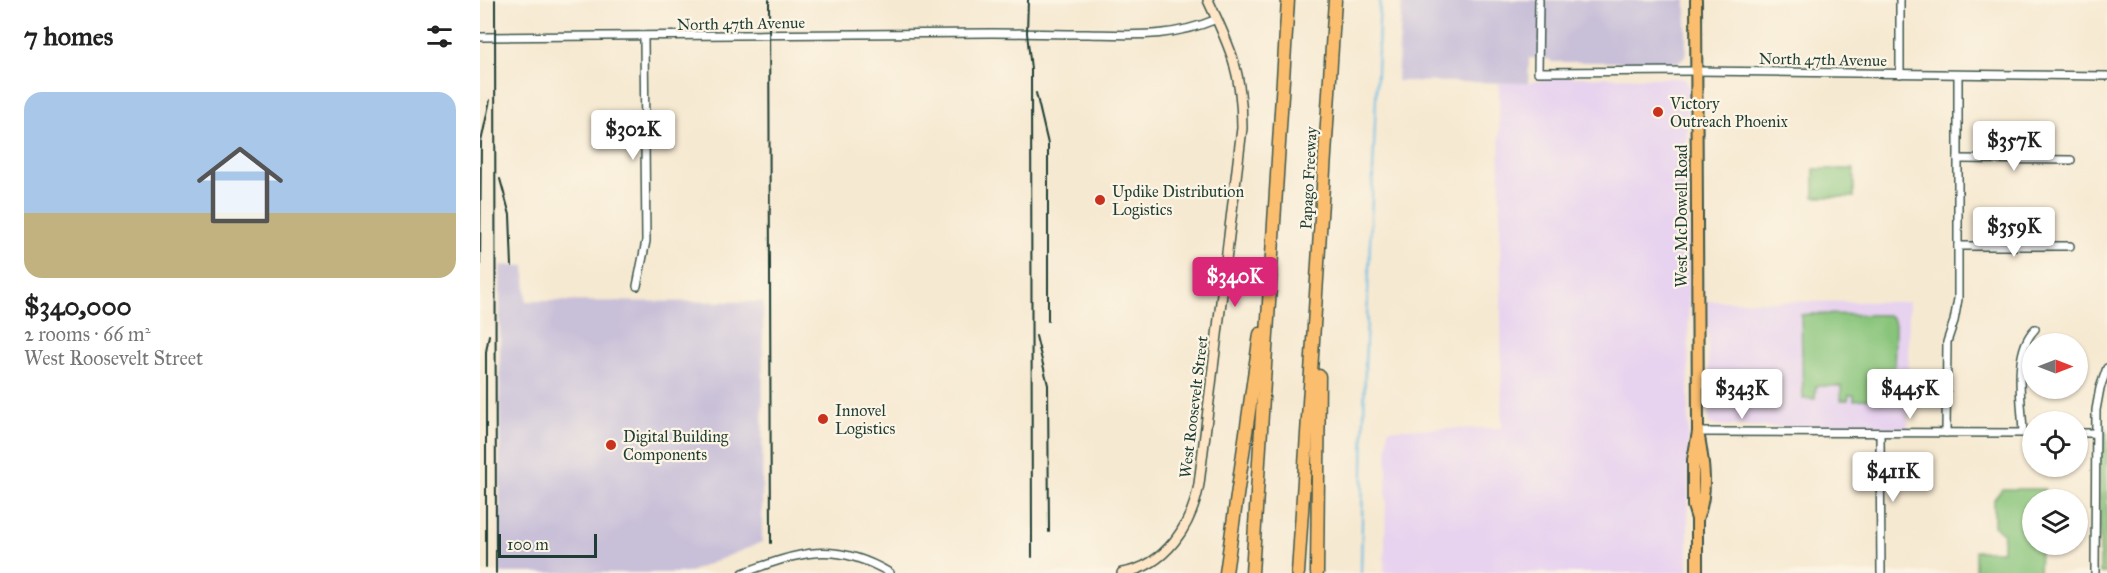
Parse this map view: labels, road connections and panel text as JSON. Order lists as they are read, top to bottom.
{
  "streets": {
    "highway": ["Papago Freeway"],
    "main road": ["West McDowell Road"],
    "street": ["North 47th Avenue", "West Roosevelt Street"]
  },
  "crossings": [
    ["North 47th Avenue", "West McDowell Road"],
    ["North 47th Avenue", "West Roosevelt Street"]
  ],
  "places": [
    "Victory Outreach Phoenix",
    "Updike Distribution Logistics",
    "Innovel Logistics",
    "Digital Building Components"
  ],
  "scale_bar": "100 m",
  "north": "right",
  "page": {
    "heading": "7 homes",
    "list": [
      {
        "name": "$340,000",
        "note": "2 rooms · 66 m² · West Roosevelt Street"
      }
    ],
    "price": [
      "$302K",
      "$357K",
      "$359K",
      "$340K",
      "$343K",
      "$445K",
      "$411K"
    ],
    "scale": "100 m"
  }
}
